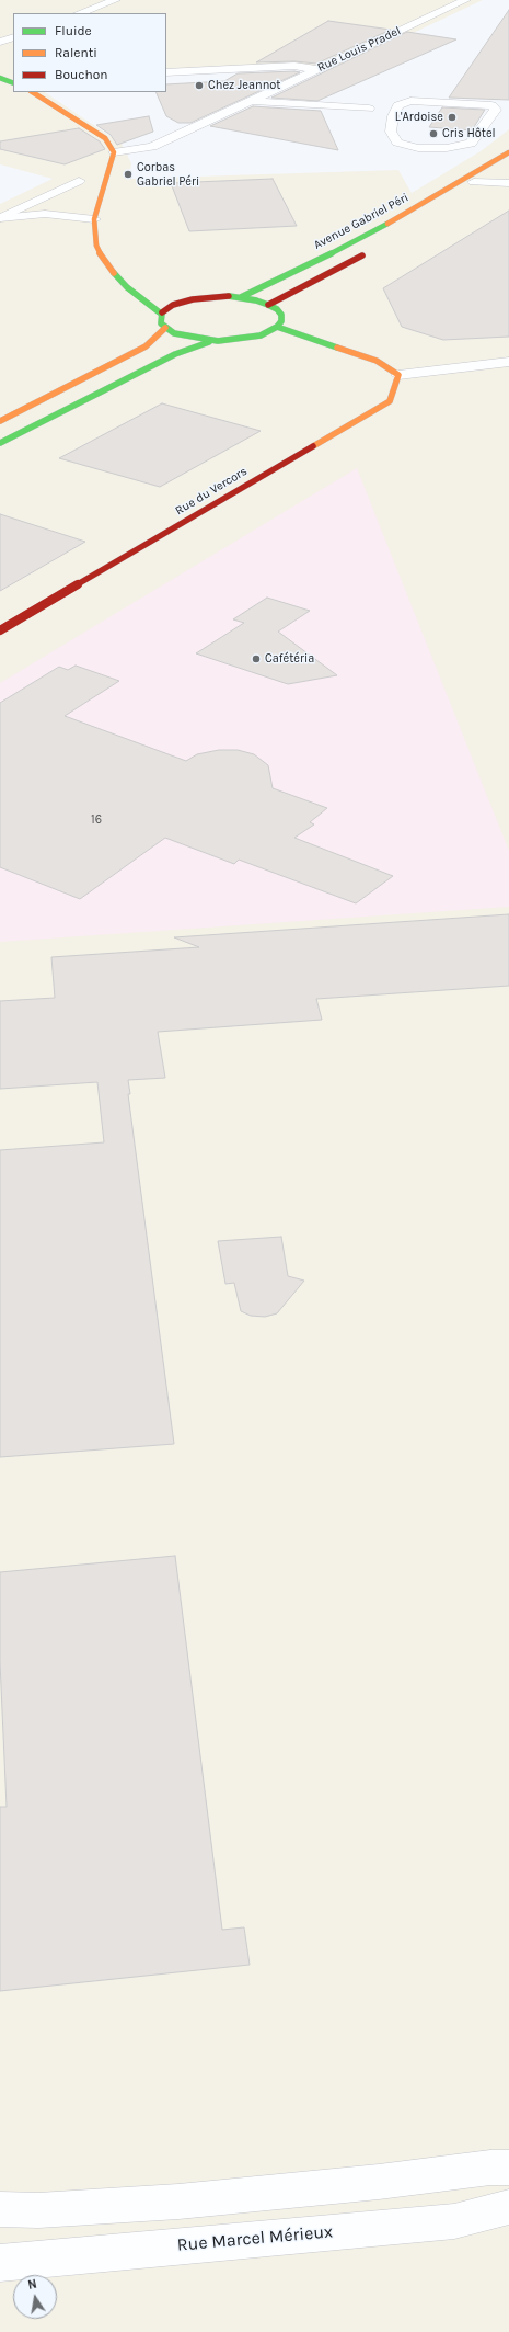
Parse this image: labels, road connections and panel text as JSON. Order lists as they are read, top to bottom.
{
  "streets": {
    "main road": ["Avenue Gabriel Péri", "Rue du Vercors"],
    "street": ["Rue Louis Pradel", "Rue Marcel Mérieux"]
  },
  "places": [
    "Chez Jeannot",
    "L'Ardoise",
    "Cris Hôtel",
    "Corbas Gabriel Péri",
    "Cafétéria"
  ],
  "house_numbers": ["16"],
  "legend": ["Fluide", "Ralenti", "Bouchon"],
  "north": "top"
}
